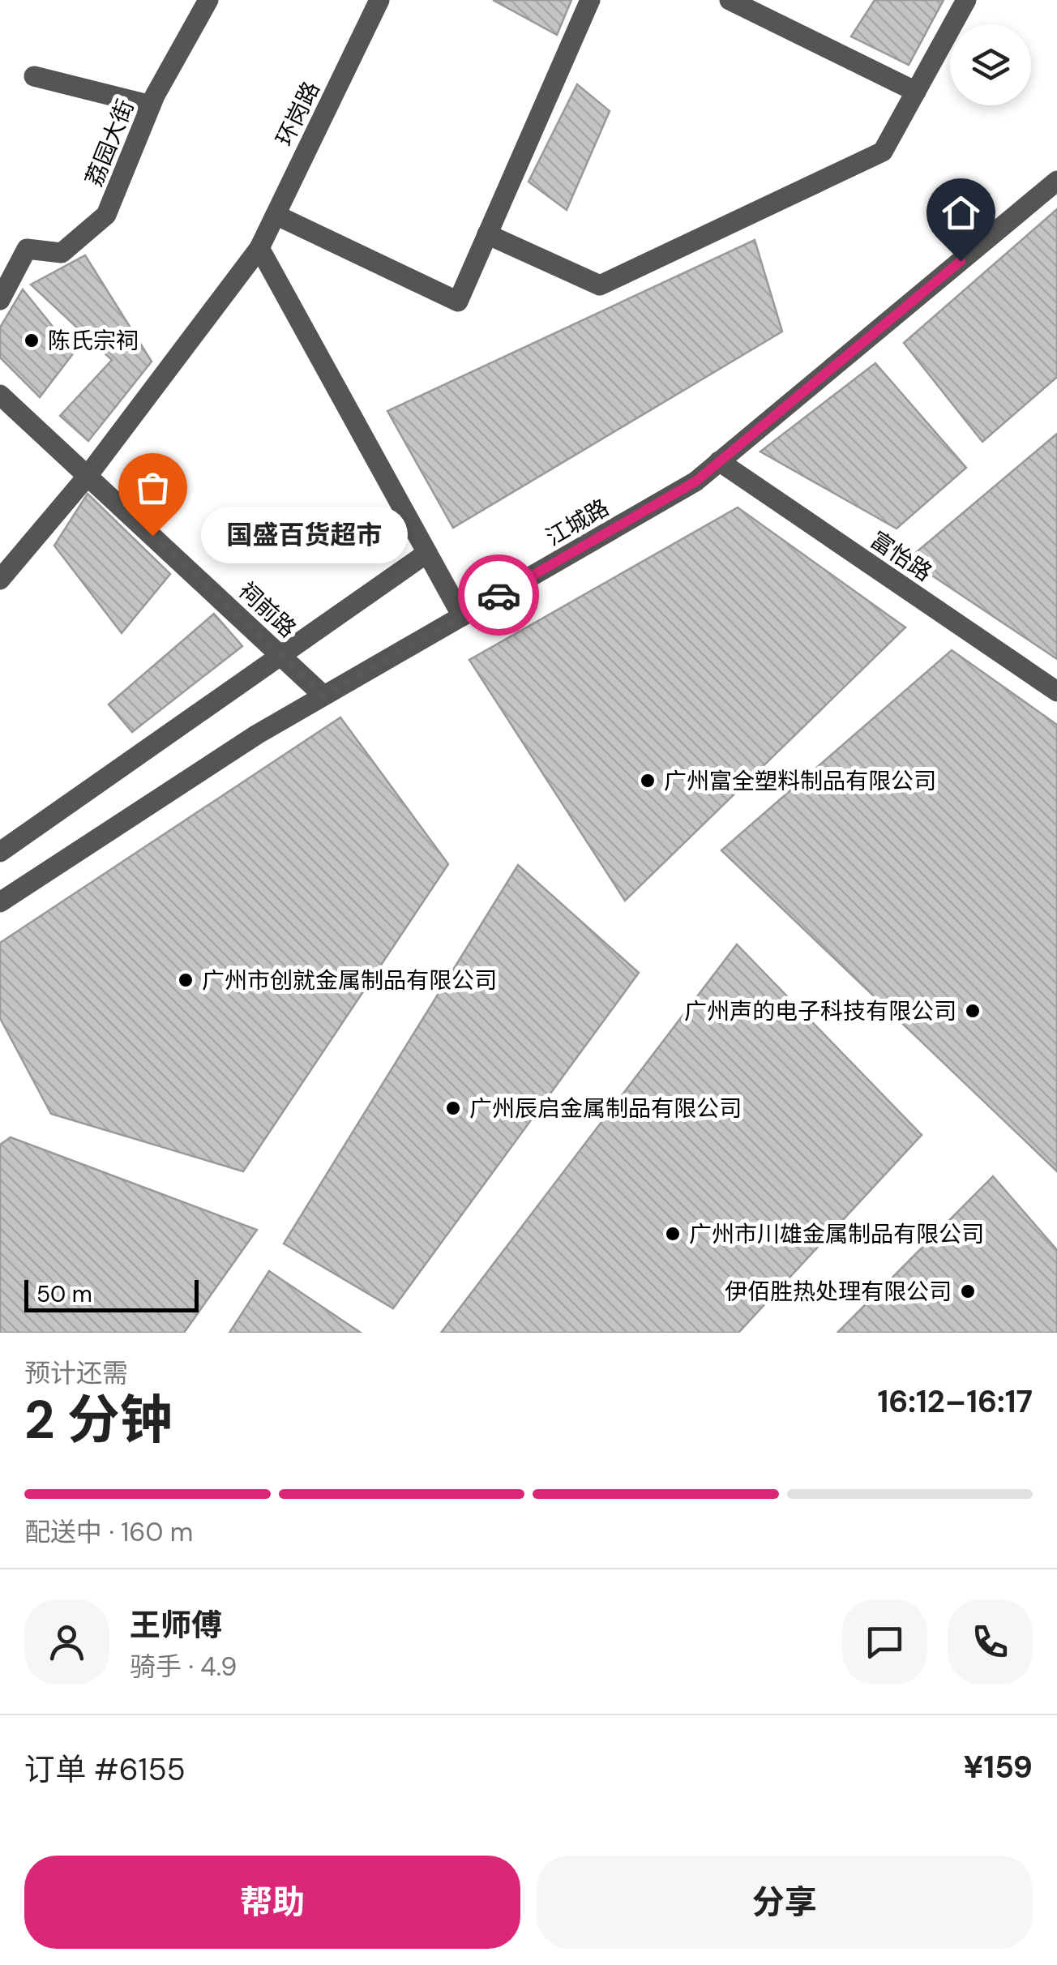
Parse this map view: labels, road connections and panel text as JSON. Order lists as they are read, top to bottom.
{
  "streets": {
    "street": [
      "环岗路",
      "荔园大街",
      "江城路",
      "富怡路",
      "祠前路"
    ]
  },
  "crossings": [
    ["环岗路", "祠前路"],
    ["江城路", "富怡路"],
    ["江城路", "祠前路"]
  ],
  "places": [
    "陈氏宗祠",
    "国盛百货超市",
    "广州富全塑料制品有限公司",
    "广州市创就金属制品有限公司",
    "广州声的电子科技有限公司",
    "广州辰启金属制品有限公司",
    "广州市川雄金属制品有限公司",
    "伊佰胜热处理有限公司"
  ],
  "scale_bar": "50 m",
  "page": {
    "bubble": "国盛百货超市",
    "scale": "50 m",
    "heading": ["2 分钟", "预计还需", "16:12–16:17"],
    "panel": [
      "王师傅",
      "骑手 · 4.9",
      "订单 #6155",
      "¥159"
    ],
    "bar": "配送中 · 160 m",
    "buttons": ["帮助", "分享"]
  }
}
